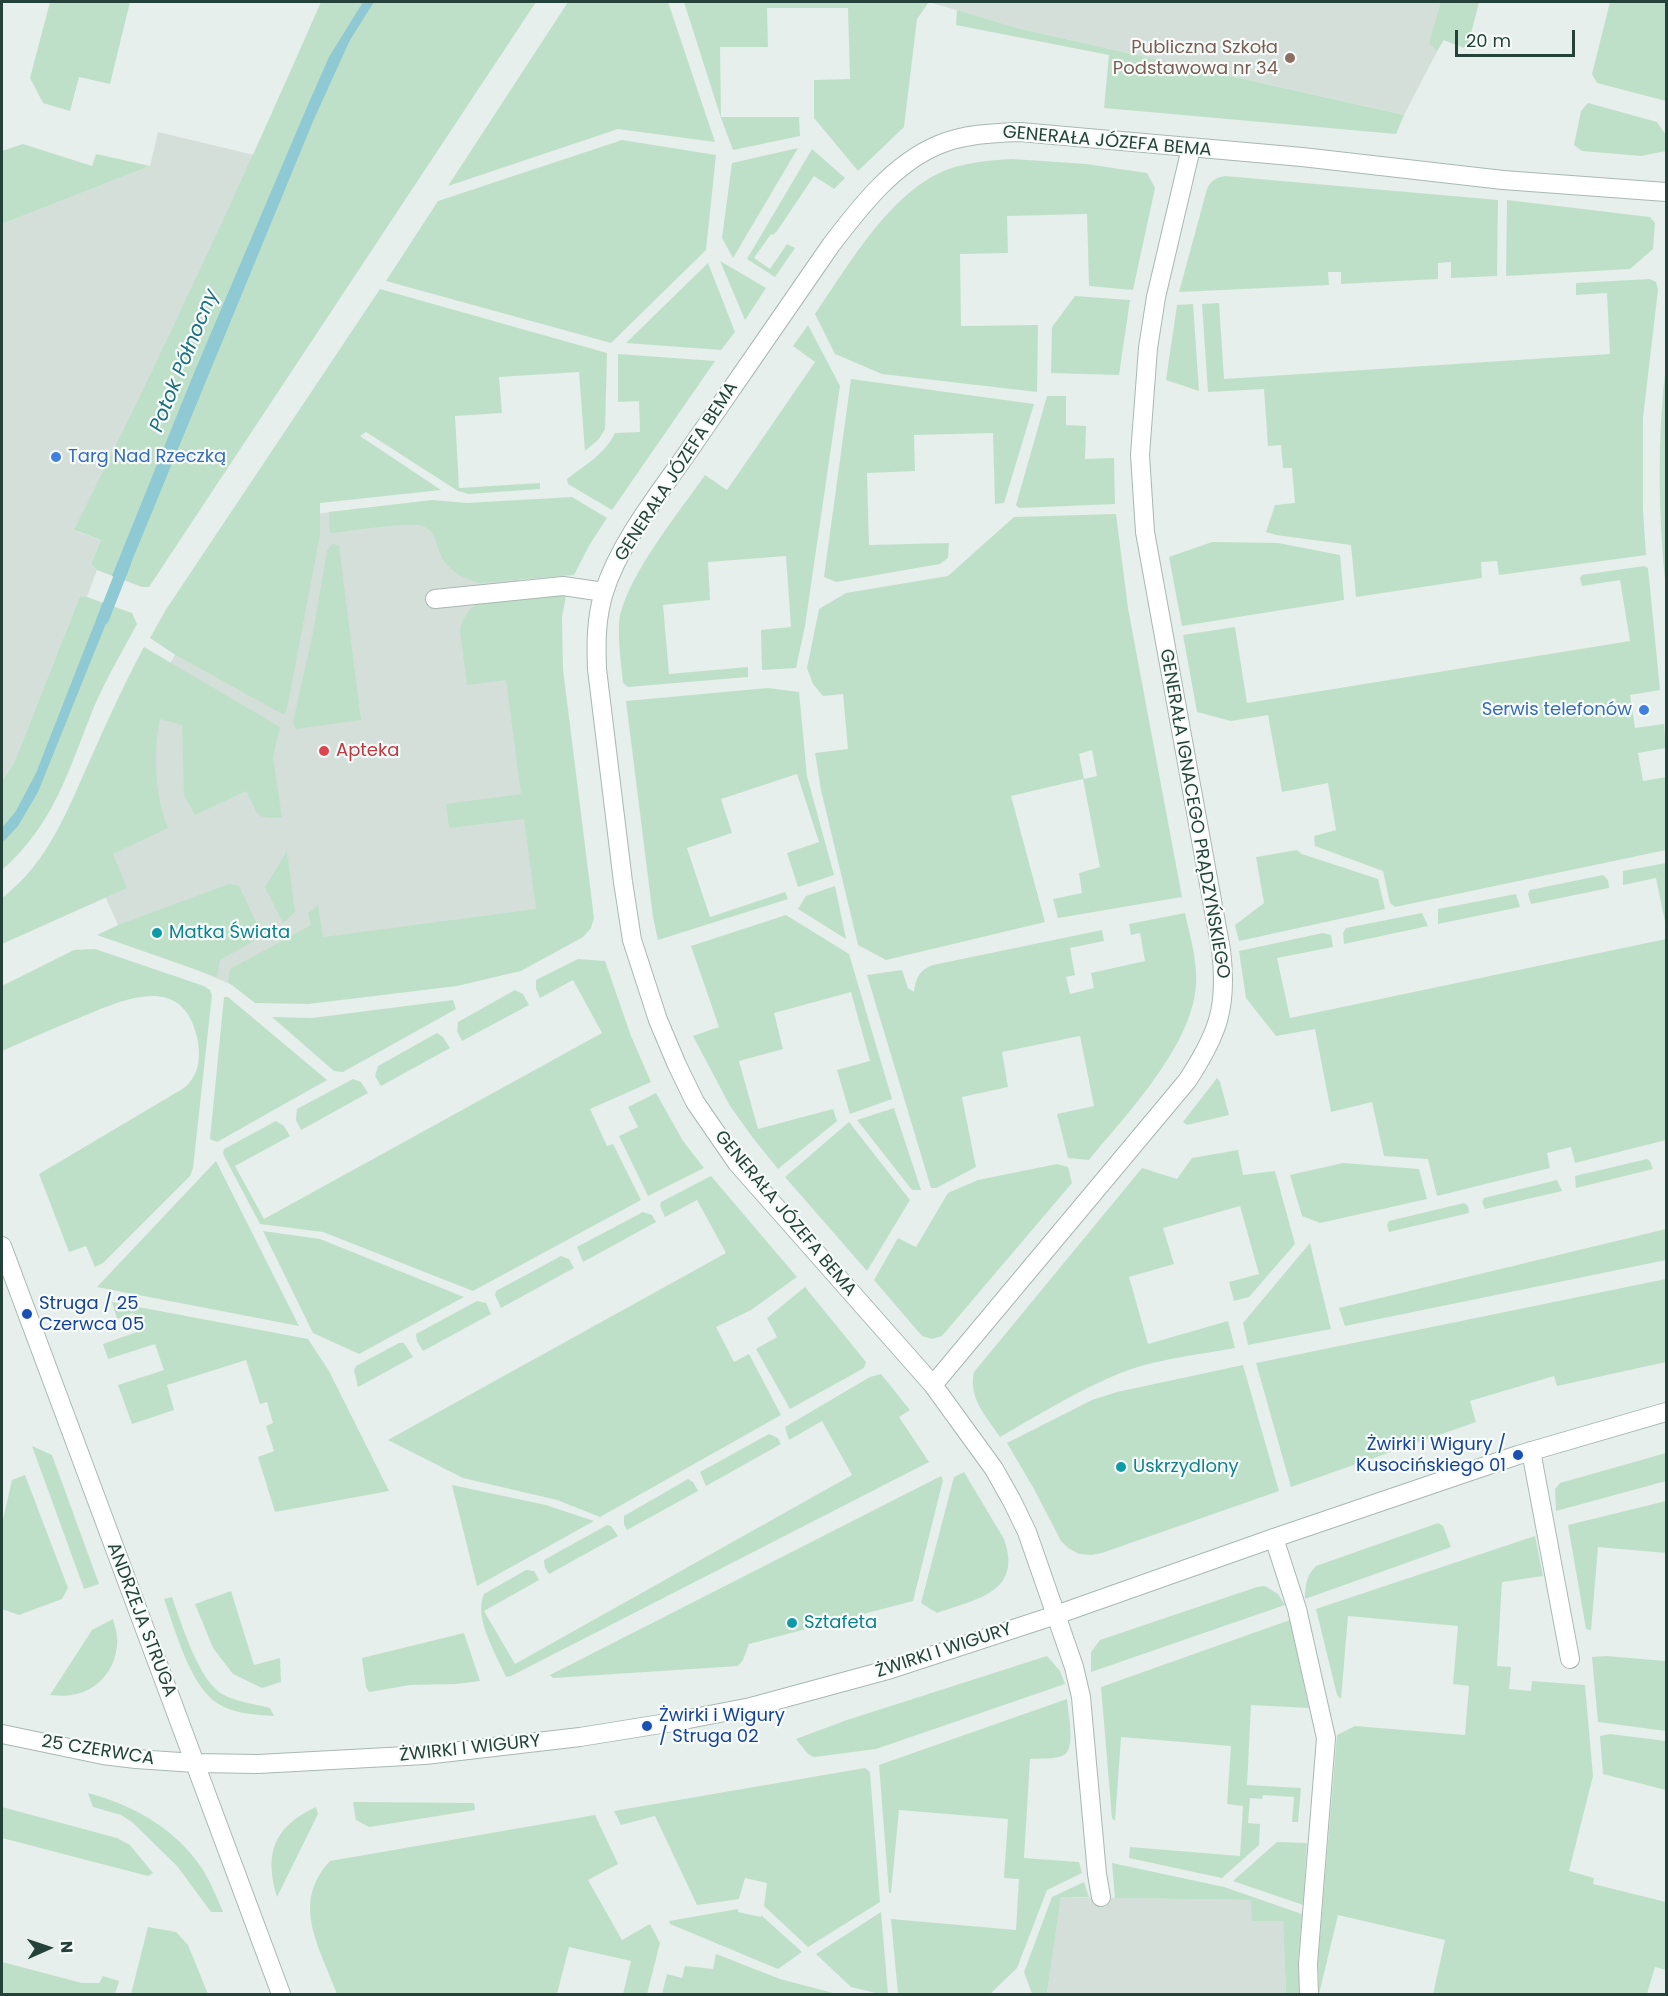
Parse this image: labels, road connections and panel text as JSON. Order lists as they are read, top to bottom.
{
  "streets": {
    "street": [
      "GENERAŁA JÓZEFA BEMA",
      "GENERAŁA IGNACEGO PRĄDZYŃSKIEGO",
      "ANDRZEJA STRUGA",
      "ŻWIRKI I WIGURY",
      "25 CZERWCA"
    ]
  },
  "crossings": [
    ["GENERAŁA JÓZEFA BEMA", "GENERAŁA IGNACEGO PRĄDZYŃSKIEGO"],
    ["GENERAŁA JÓZEFA BEMA", "ŻWIRKI I WIGURY"],
    ["ANDRZEJA STRUGA", "ŻWIRKI I WIGURY"],
    ["ANDRZEJA STRUGA", "25 CZERWCA"],
    ["ŻWIRKI I WIGURY", "25 CZERWCA"]
  ],
  "water": ["Potok Północny"],
  "places": [
    "Publiczna Szkoła Podstawowa nr 34",
    "Targ Nad Rzeczką",
    "Serwis telefonów",
    "Apteka",
    "Matka Świata",
    "Struga / 25 Czerwca 05",
    "Żwirki i Wigury / Kusocińskiego 01",
    "Uskrzydlony",
    "Sztafeta",
    "Żwirki i Wigury / Struga 02"
  ],
  "scale_bar": "20 m",
  "north": "right"
}
